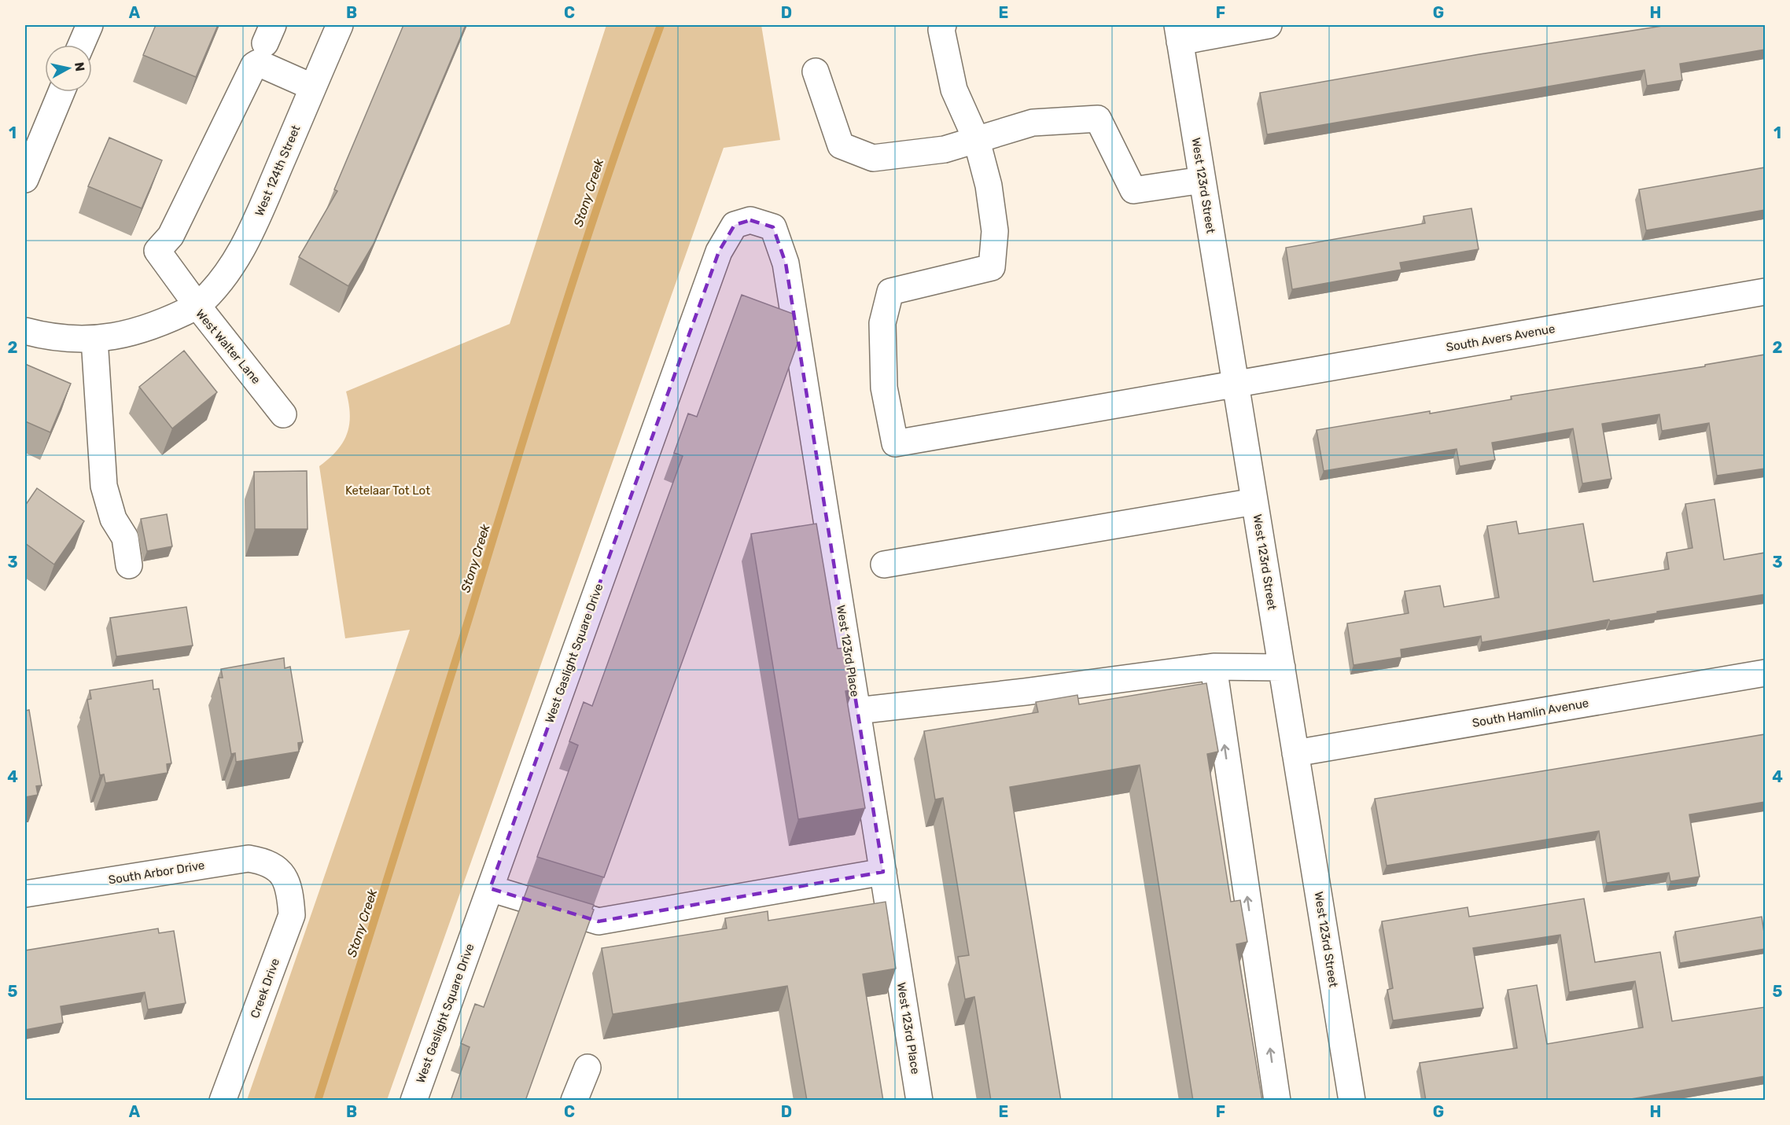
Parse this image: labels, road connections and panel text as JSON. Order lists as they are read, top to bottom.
{
  "streets": {
    "street": [
      "West 124th Street",
      "West 123rd Street",
      "South Avers Avenue",
      "West Walter Lane",
      "West 123rd Place",
      "West Gaslight Square Drive",
      "South Hamlin Avenue",
      "South Arbor Drive",
      "Creek Drive"
    ]
  },
  "crossings": [
    ["West 124th Street", "West Walter Lane"],
    ["West 123rd Street", "South Avers Avenue"],
    ["West 123rd Street", "South Hamlin Avenue"],
    ["West 123rd Place", "West Gaslight Square Drive"],
    ["South Arbor Drive", "Creek Drive"]
  ],
  "water": ["Stony Creek"],
  "parks": ["Ketelaar Tot Lot"],
  "north": "right",
  "grid": {
    "columns": [
      "A",
      "B",
      "C",
      "D",
      "E",
      "F",
      "G",
      "H"
    ],
    "rows": [
      "1",
      "2",
      "3",
      "4",
      "5"
    ]
  }
}
